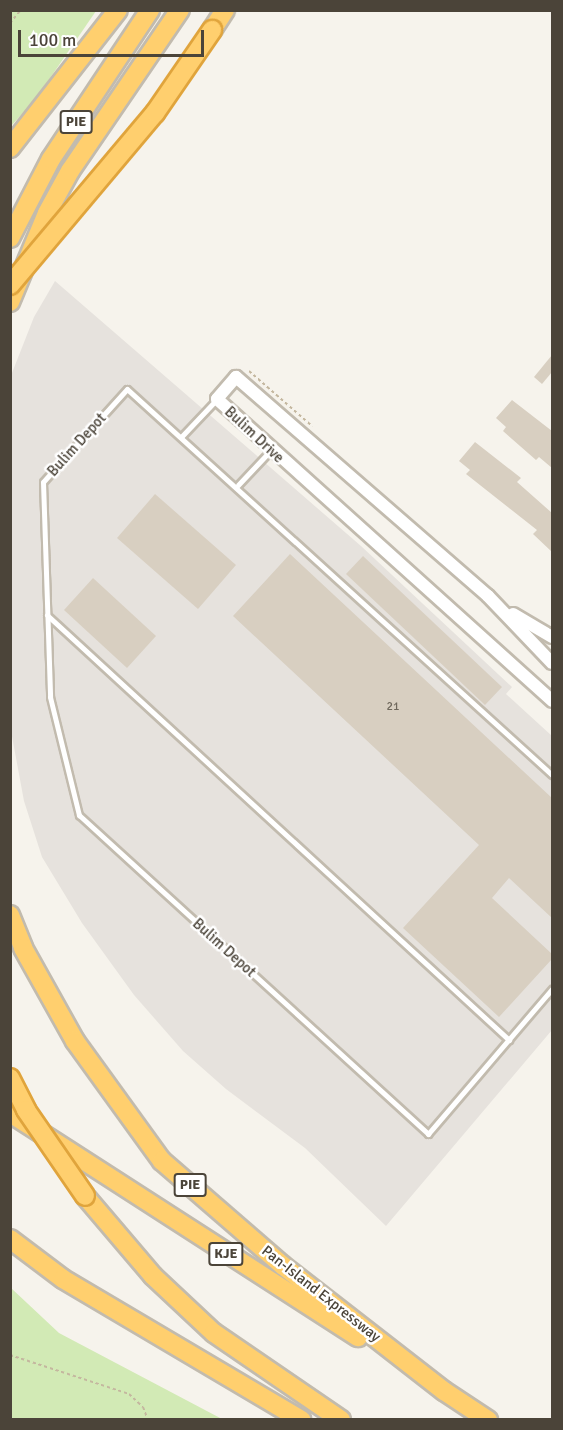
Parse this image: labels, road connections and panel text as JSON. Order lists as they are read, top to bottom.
{
  "streets": {
    "highway": ["PIE", "KJE", "Pan-Island Expressway"],
    "street": ["Bulim Drive"],
    "lane": ["Bulim Depot"]
  },
  "crossings": [
    ["KJE", "Pan-Island Expressway"]
  ],
  "house_numbers": ["21"],
  "scale_bar": "100 m"
}
